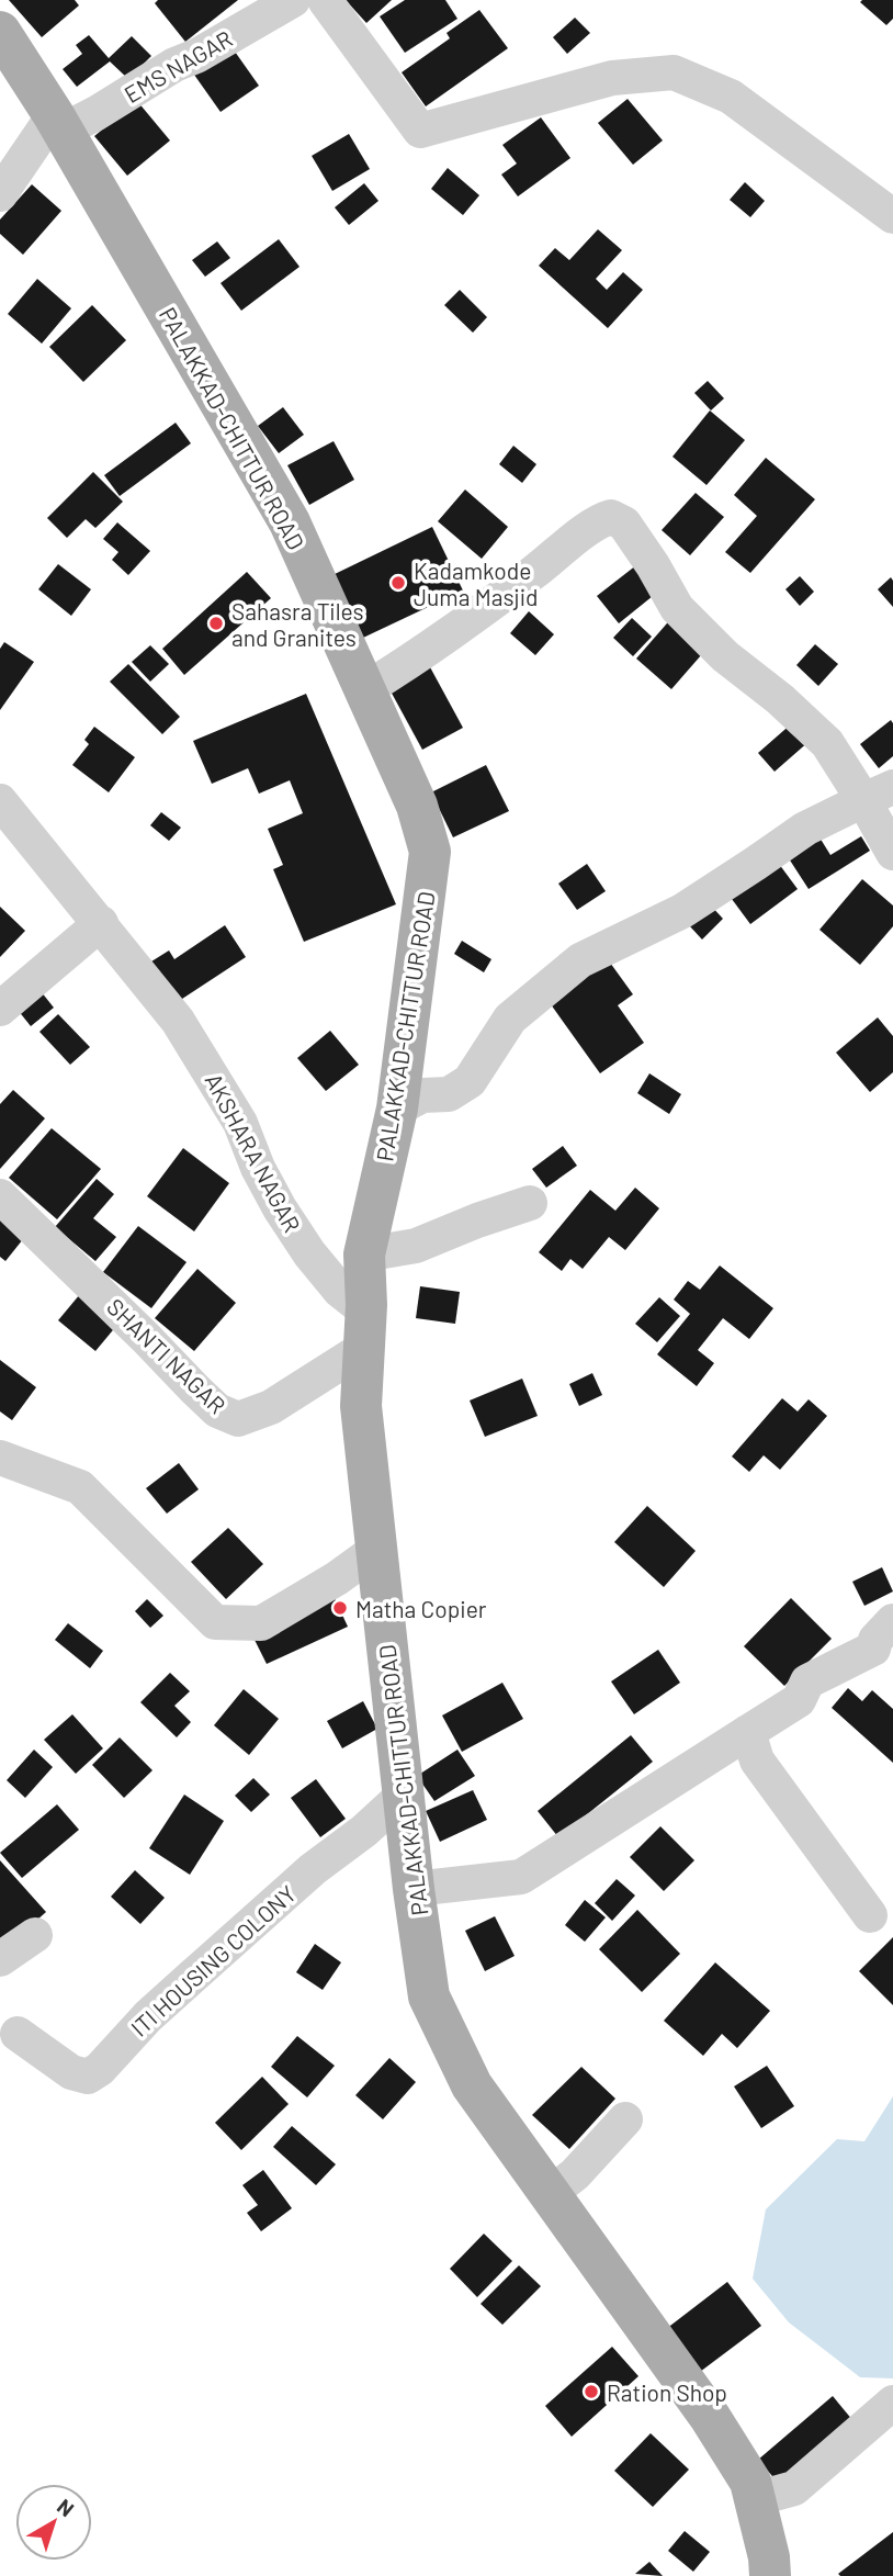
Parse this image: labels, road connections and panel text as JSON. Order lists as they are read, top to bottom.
{
  "streets": {
    "main road": ["PALAKKAD-CHITTUR ROAD"],
    "street": [
      "EMS NAGAR",
      "AKSHARA NAGAR",
      "SHANTI NAGAR",
      "ITI HOUSING COLONY"
    ]
  },
  "crossings": [
    ["EMS NAGAR", "PALAKKAD-CHITTUR ROAD"],
    ["PALAKKAD-CHITTUR ROAD", "AKSHARA NAGAR"],
    ["PALAKKAD-CHITTUR ROAD", "SHANTI NAGAR"],
    ["PALAKKAD-CHITTUR ROAD", "ITI HOUSING COLONY"],
    ["AKSHARA NAGAR", "SHANTI NAGAR"]
  ],
  "places": [
    "Kadamkode Juma Masjid",
    "Sahasra Tiles and Granites",
    "Matha Copier",
    "Ration Shop"
  ],
  "north": "top right"
}
